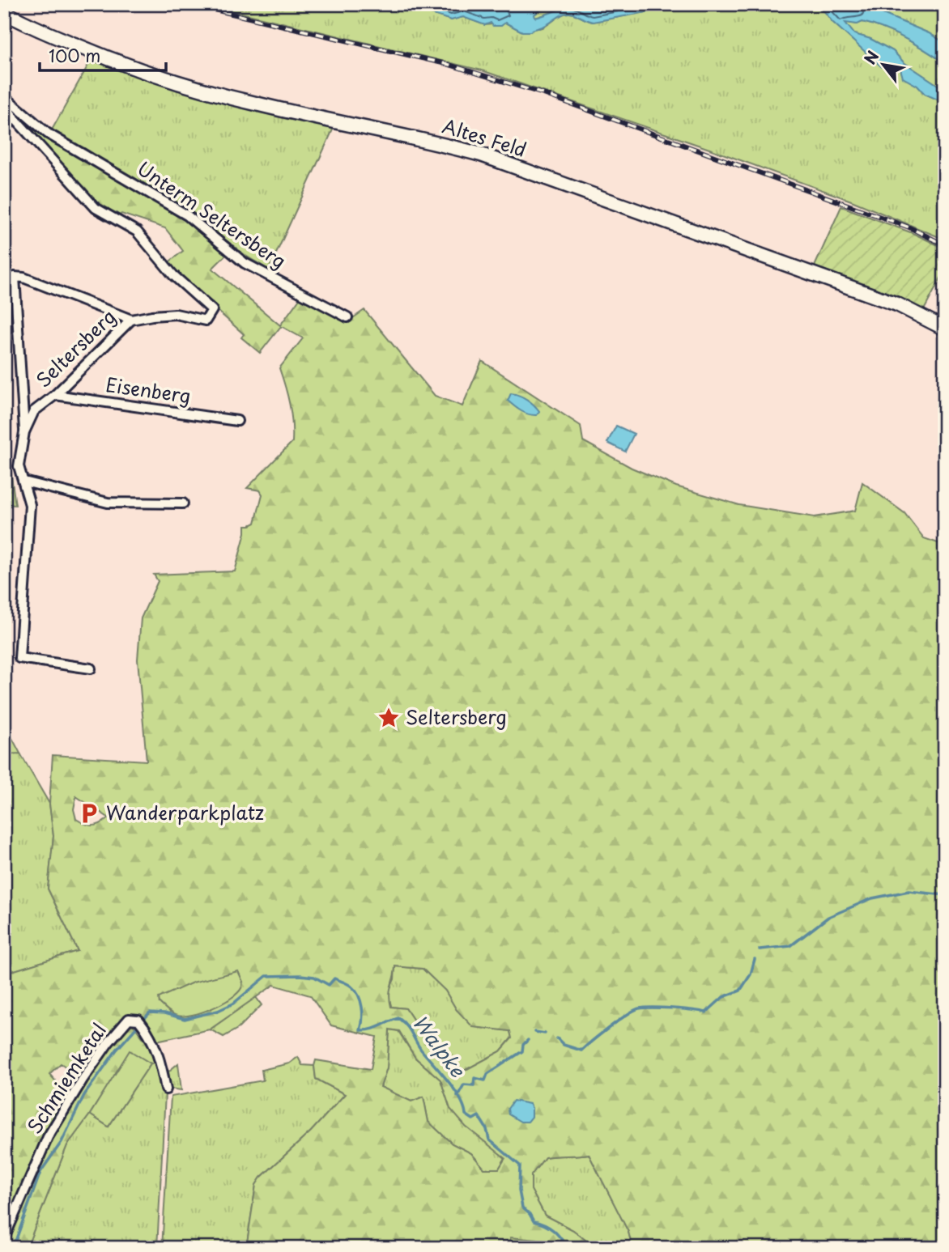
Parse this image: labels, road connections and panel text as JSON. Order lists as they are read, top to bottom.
{
  "streets": {
    "main road": ["Altes Feld"],
    "street": [
      "Unterm Seltersberg",
      "Seltersberg",
      "Eisenberg",
      "Schmiemketal"
    ]
  },
  "crossings": [
    ["Seltersberg", "Eisenberg"]
  ],
  "water": ["Walpke"],
  "places": {
    "place": ["Seltersberg"],
    "parking": ["Wanderparkplatz"]
  },
  "scale_bar": "100 m",
  "north": "top left"
}
